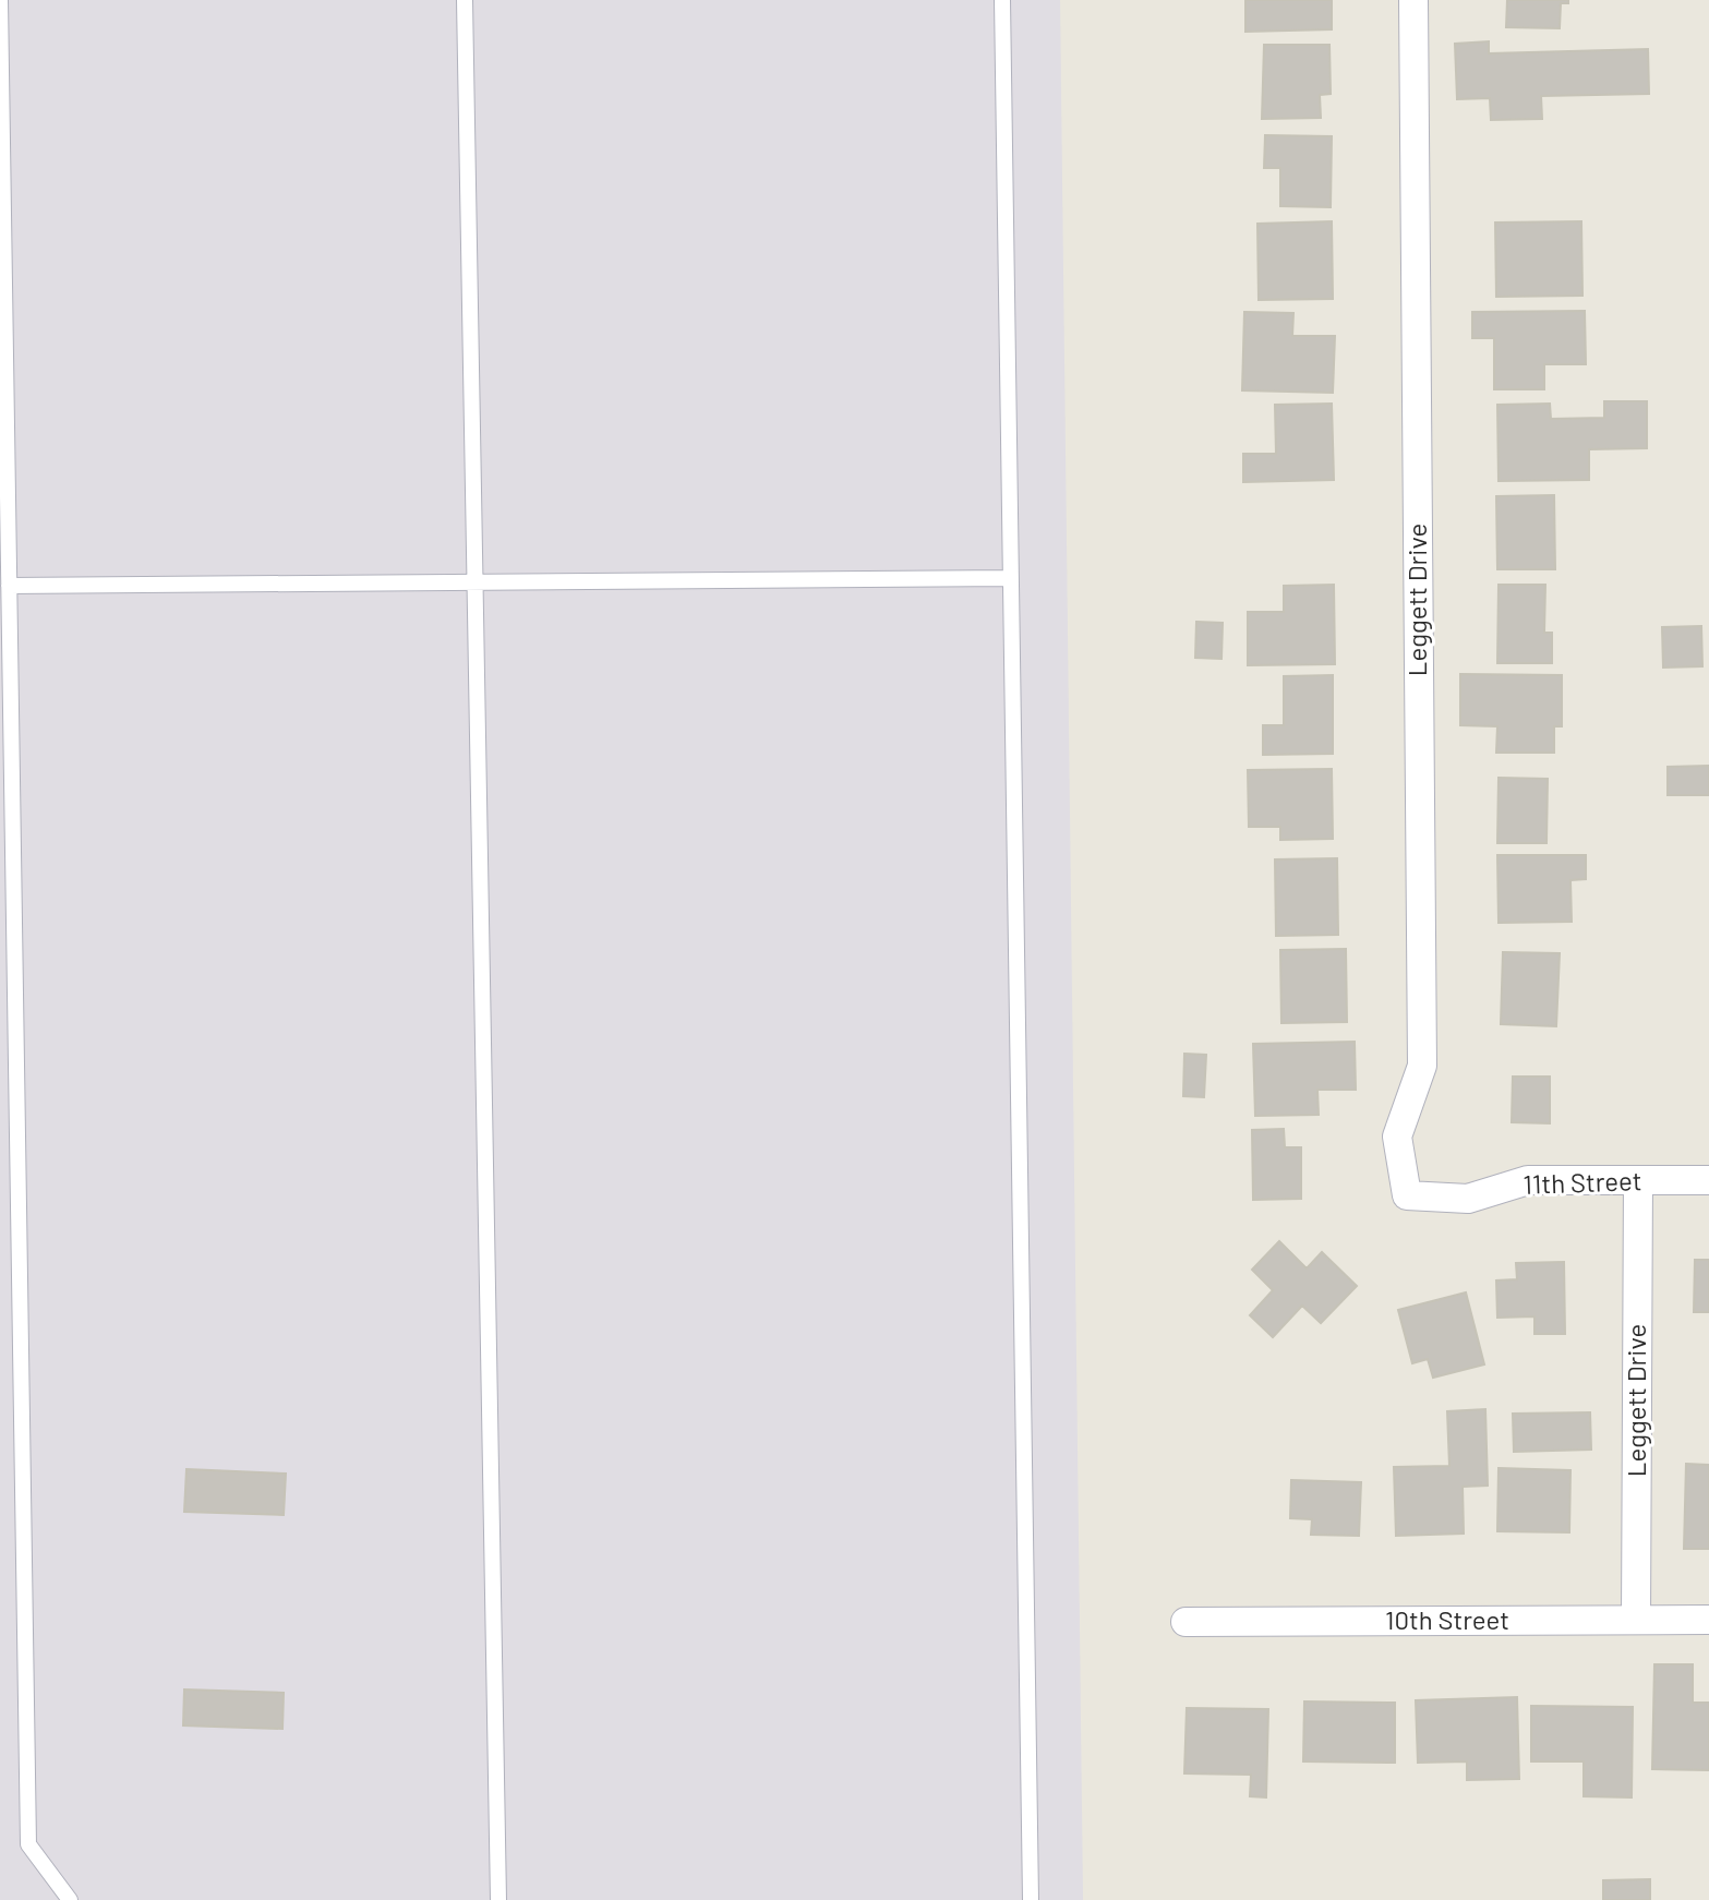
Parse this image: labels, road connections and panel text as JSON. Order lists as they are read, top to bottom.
{
  "streets": {
    "street": ["Leggett Drive", "11th Street", "10th Street"]
  },
  "crossings": [
    ["Leggett Drive", "11th Street"],
    ["Leggett Drive", "10th Street"]
  ]
}
